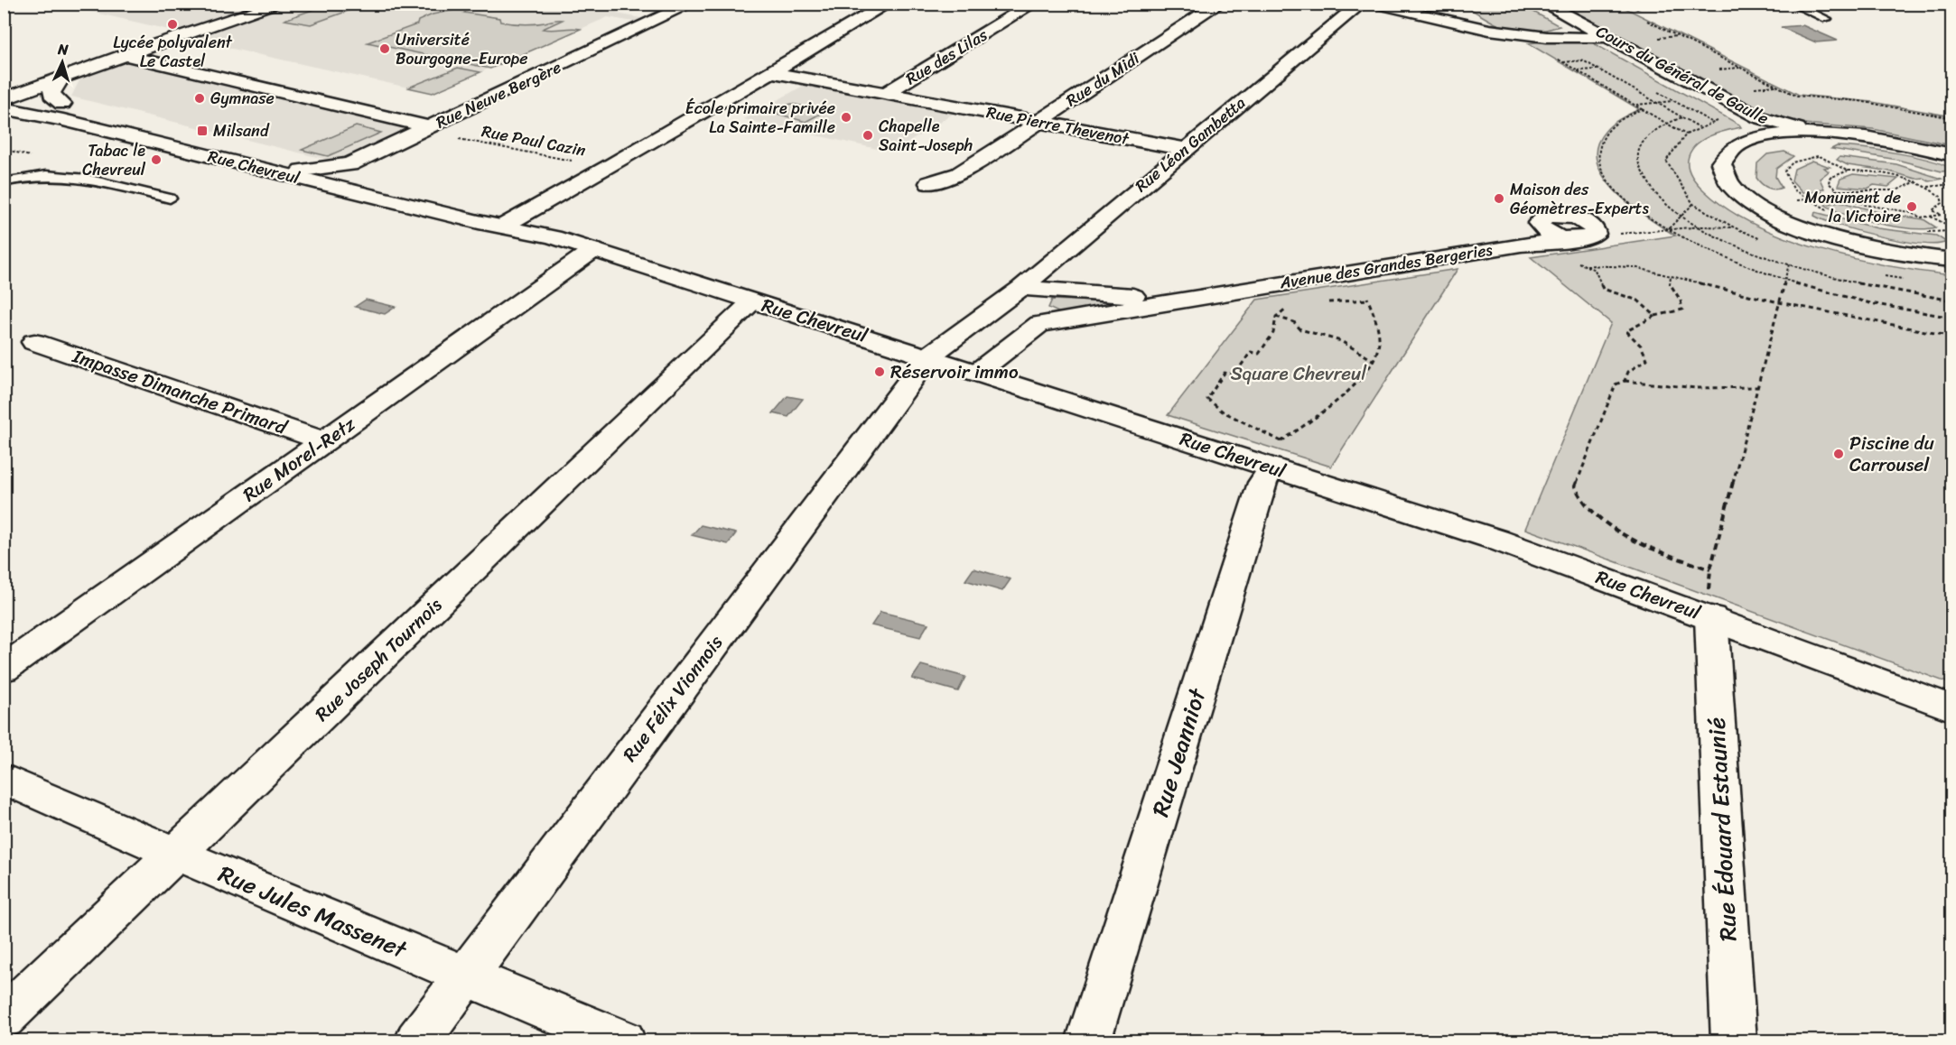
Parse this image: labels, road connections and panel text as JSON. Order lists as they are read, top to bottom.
{
  "streets": {
    "street": [
      "Rue des Lilas",
      "Cours du Général de Gaulle",
      "Rue du Midi",
      "Rue Neuve Bergère",
      "Rue Pierre Thevenot",
      "Rue Léon Gambetta",
      "Rue Chevreul",
      "Avenue des Grandes Bergeries",
      "Impasse Dimanche Primard",
      "Rue Morel-Retz",
      "Rue Joseph Tournois",
      "Rue Félix Vionnois",
      "Rue Jeanniot",
      "Rue Édouard Estaunié",
      "Rue Jules Massenet"
    ],
    "path": ["Rue Paul Cazin"]
  },
  "crossings": [
    ["Rue des Lilas", "Rue Pierre Thevenot"],
    ["Rue du Midi", "Rue Pierre Thevenot"],
    ["Rue Neuve Bergère", "Rue Paul Cazin"],
    ["Rue Neuve Bergère", "Rue Chevreul"],
    ["Rue Pierre Thevenot", "Rue Léon Gambetta"],
    ["Rue Léon Gambetta", "Rue Chevreul"],
    ["Rue Léon Gambetta", "Avenue des Grandes Bergeries"],
    ["Rue Léon Gambetta", "Rue Félix Vionnois"],
    ["Rue Chevreul", "Rue Morel-Retz"],
    ["Rue Chevreul", "Rue Joseph Tournois"],
    ["Rue Chevreul", "Rue Félix Vionnois"],
    ["Rue Chevreul", "Rue Jeanniot"],
    ["Rue Chevreul", "Rue Édouard Estaunié"],
    ["Impasse Dimanche Primard", "Rue Morel-Retz"],
    ["Rue Joseph Tournois", "Rue Jules Massenet"],
    ["Rue Félix Vionnois", "Rue Jules Massenet"]
  ],
  "parks": ["Square Chevreul"],
  "places": {
    "other": [
      "Lycée polyvalent Le Castel",
      "Université Bourgogne-Europe",
      "Gymnase",
      "École primaire privée La Sainte-Famille",
      "Chapelle Saint-Joseph",
      "Tabac le Chevreul",
      "Maison des Géomètres-Experts",
      "Monument de la Victoire",
      "Réservoir immo",
      "Piscine du Carrousel"
    ],
    "transit": ["Milsand"]
  },
  "north": "top"
}
